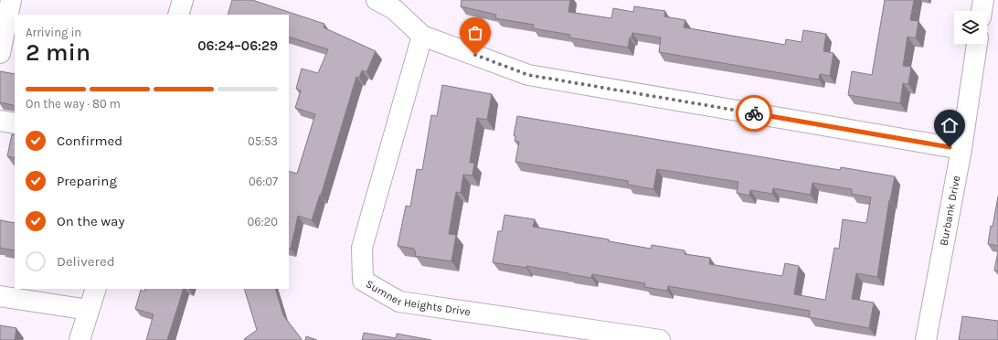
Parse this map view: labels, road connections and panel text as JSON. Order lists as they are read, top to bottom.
{
  "streets": {
    "street": ["Burbank Drive", "Sumner Heights Drive"]
  },
  "page": {
    "heading": ["2 min", "Arriving in", "06:24–06:29"],
    "bar": "On the way · 80 m",
    "list": [
      ["Confirmed", "05:53"],
      ["Preparing", "06:07"],
      ["On the way", "06:20"],
      "Delivered"
    ]
  }
}
